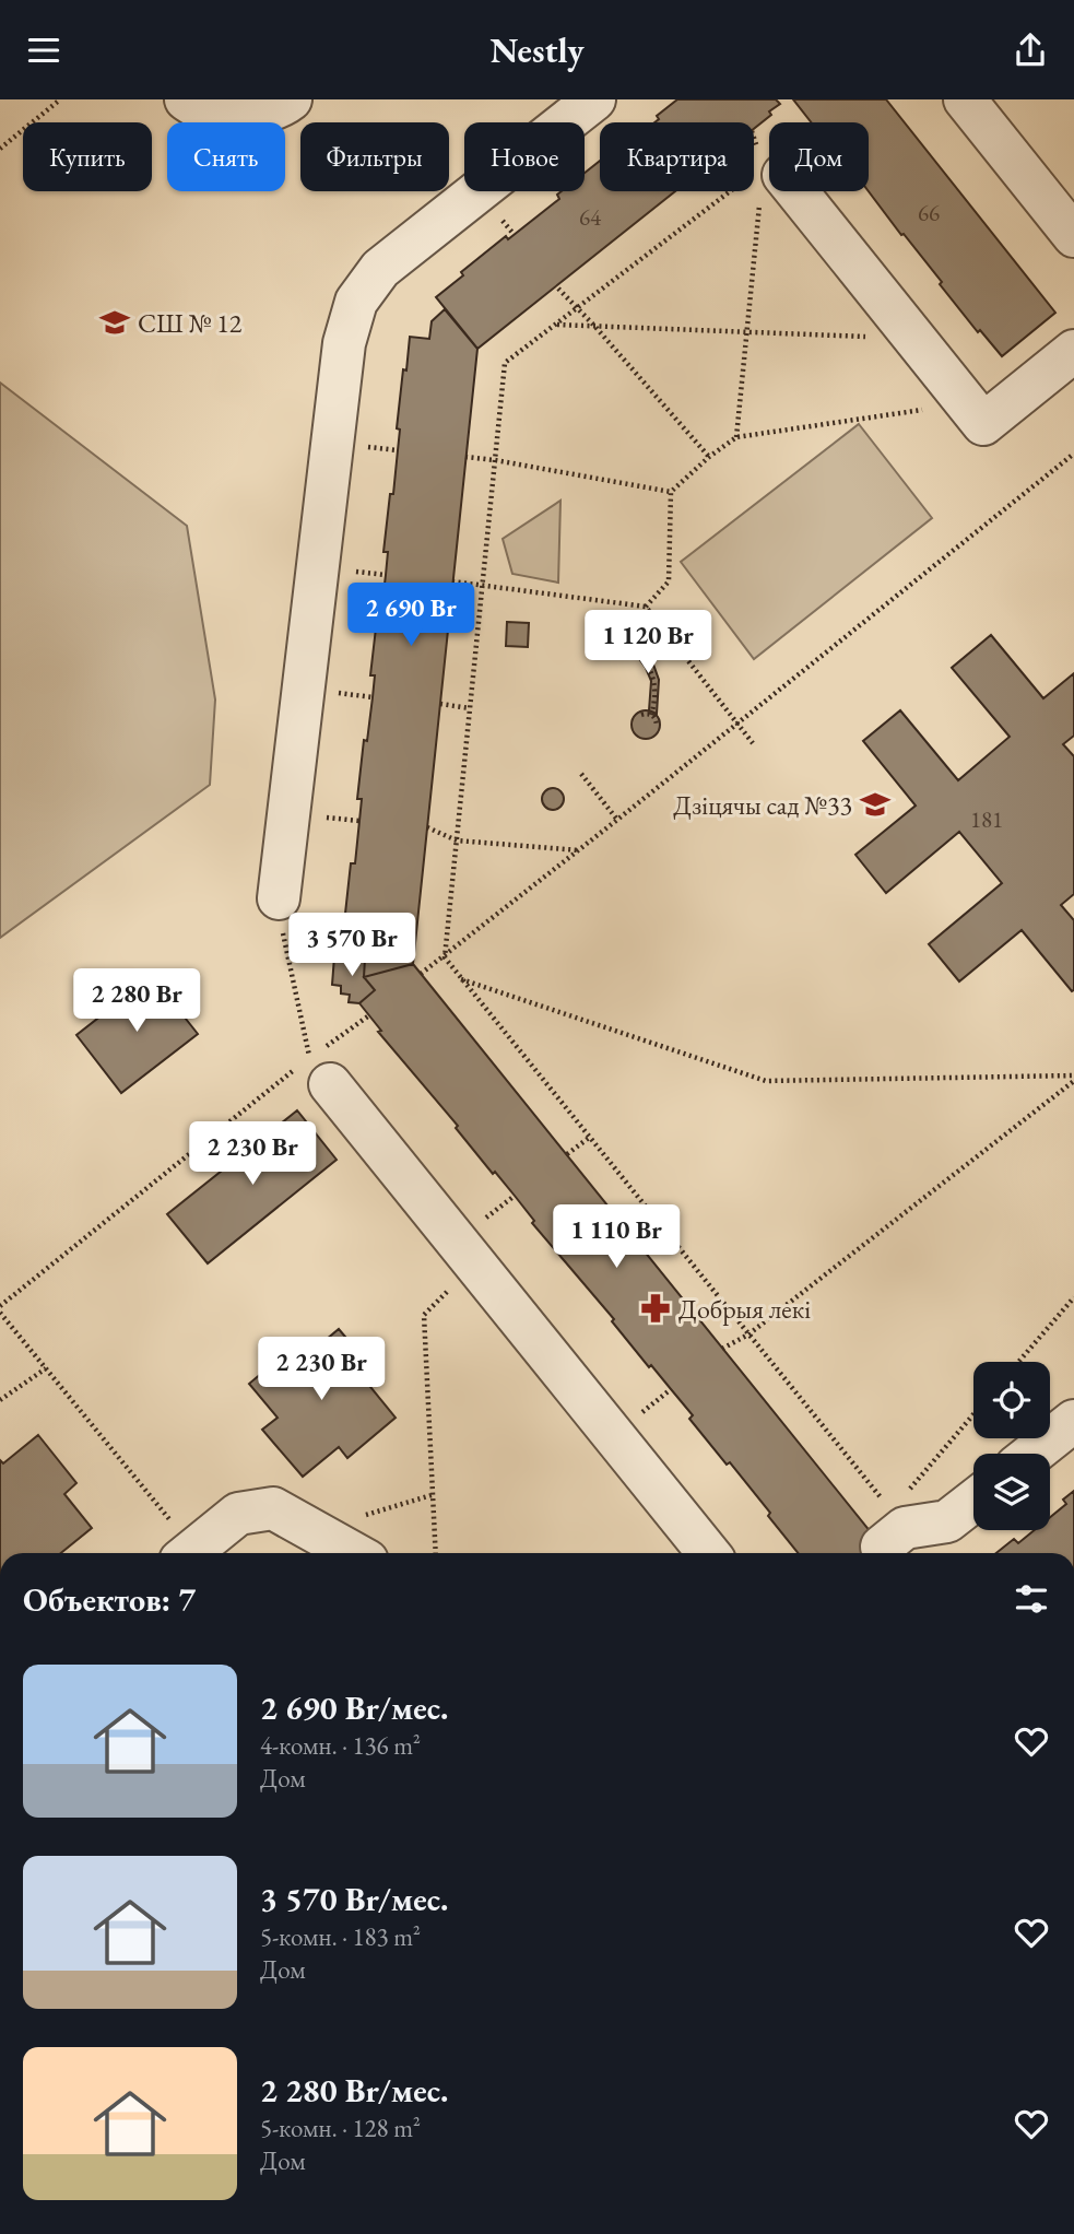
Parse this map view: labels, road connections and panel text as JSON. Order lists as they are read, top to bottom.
{
  "places": {
    "school or university": ["СШ № 12", "Дзіцячы сад №33"],
    "pharmacy": ["Добрыя лекі"]
  },
  "house_numbers": ["66", "64", "181"],
  "page": {
    "header": "Nestly",
    "chip": [
      "Купить",
      "Снять",
      "Фильтры",
      "Новое",
      "Квартира",
      "Дом"
    ],
    "price": [
      "2 690 Br",
      "1 120 Br",
      "3 570 Br",
      "2 280 Br",
      "2 230 Br",
      "1 110 Br",
      "2 230 Br"
    ],
    "heading": "Объектов: 7",
    "list": [
      {
        "name": "2 690 Br/мес.",
        "note": "4-комн. · 136 m² · Дом"
      },
      {
        "name": "3 570 Br/мес.",
        "note": "5-комн. · 183 m² · Дом"
      },
      {
        "name": "2 280 Br/мес.",
        "note": "5-комн. · 128 m² · Дом"
      }
    ]
  }
}
